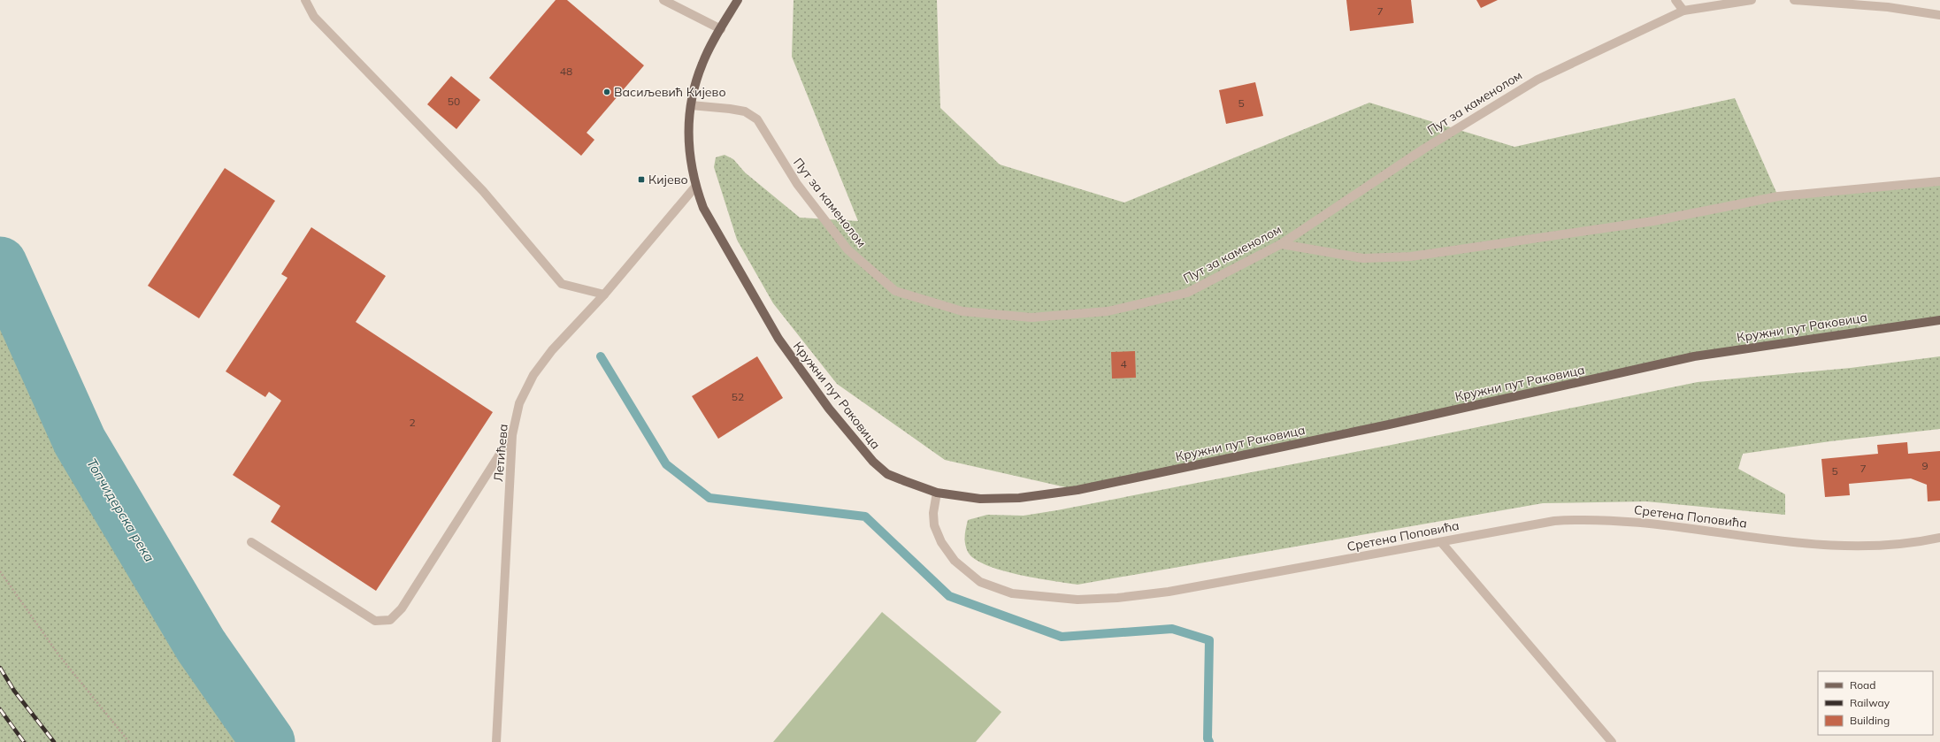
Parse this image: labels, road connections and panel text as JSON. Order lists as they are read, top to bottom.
{
  "streets": {
    "main road": ["Кружни пут Раковица"],
    "street": ["Пут за каменолом", "Летићева", "Сретена Поповића"]
  },
  "crossings": [
    ["Пут за каменолом", "Кружни пут Раковица"],
    ["Кружни пут Раковица", "Летићева"],
    ["Кружни пут Раковица", "Сретена Поповића"]
  ],
  "water": ["Топчидерска река"],
  "places": {
    "other": ["Васиљевић Кијево"],
    "transit": ["Кијево"]
  },
  "house_numbers": [
    "7",
    "48",
    "50",
    "5",
    "4",
    "52",
    "2",
    "9",
    "7",
    "5"
  ],
  "legend": ["Road", "Railway", "Building"]
}
